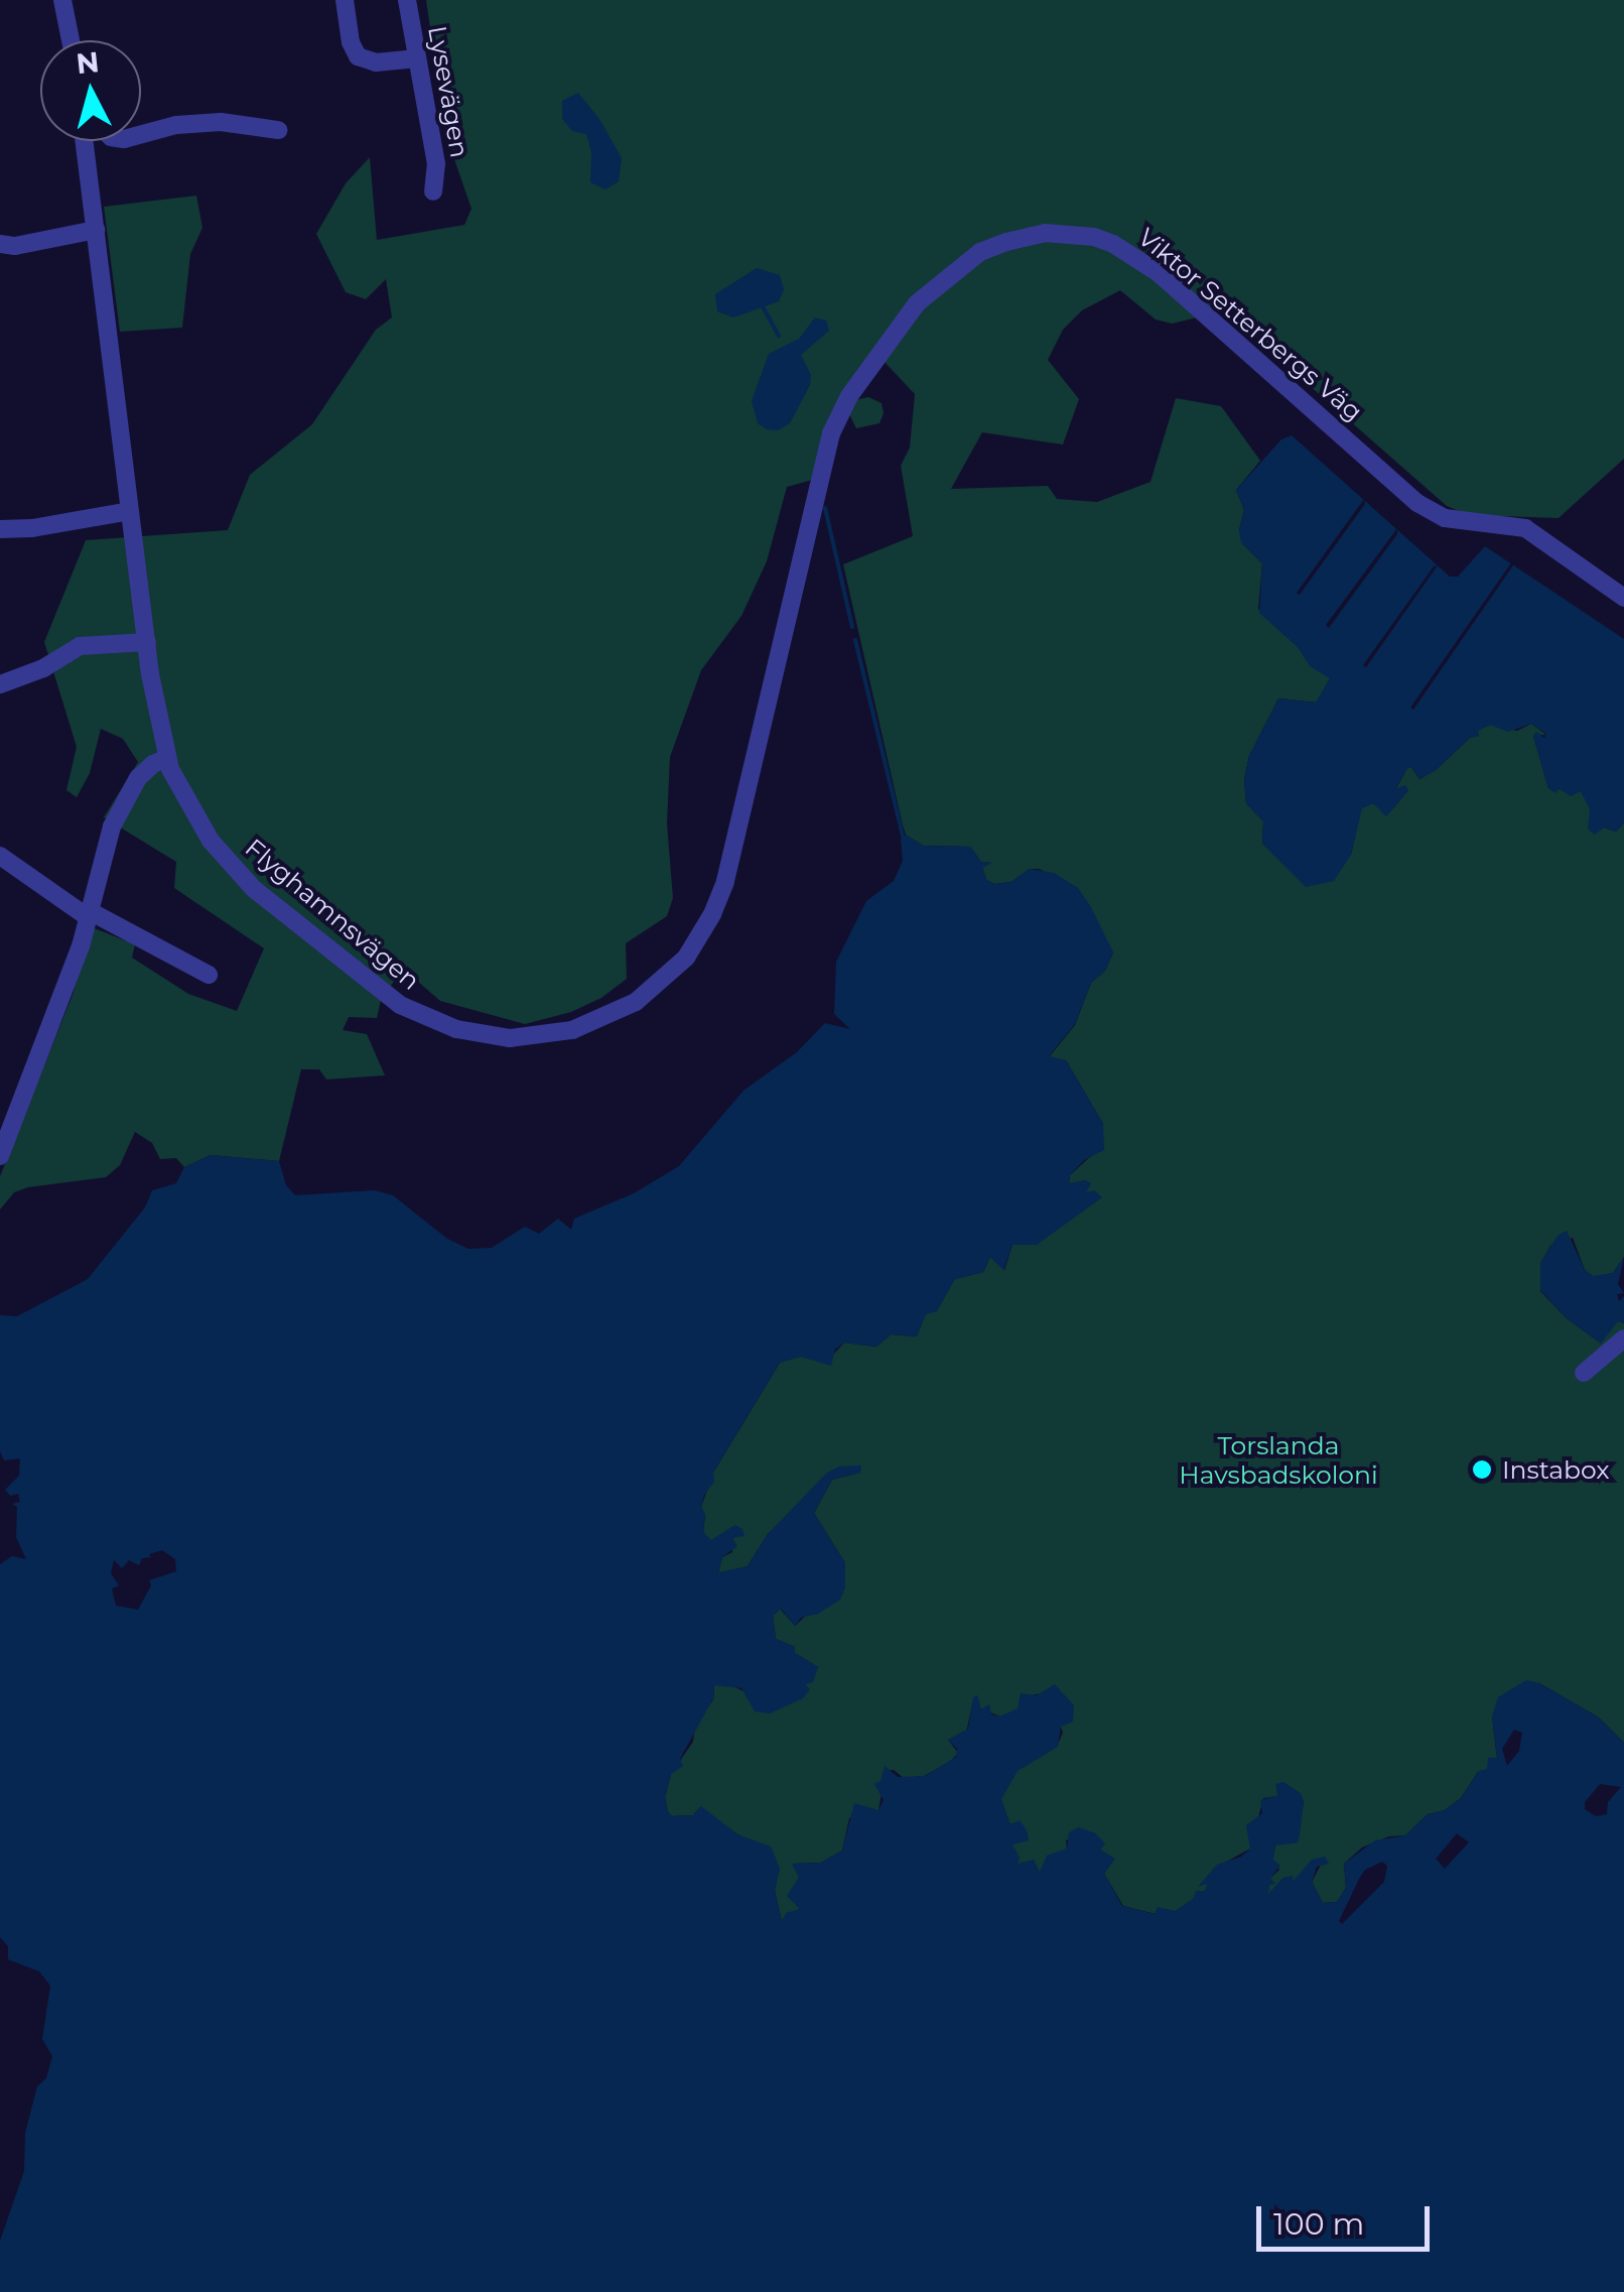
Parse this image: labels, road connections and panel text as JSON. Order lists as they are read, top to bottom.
{
  "streets": {
    "street": ["Lysevägen", "Viktor Setterbergs Väg", "Flyghamnsvägen"]
  },
  "crossings": [
    ["Viktor Setterbergs Väg", "Flyghamnsvägen"]
  ],
  "parks": ["Torslanda Havsbadskoloni"],
  "places": ["Instabox"],
  "scale_bar": "100 m",
  "north": "top"
}
